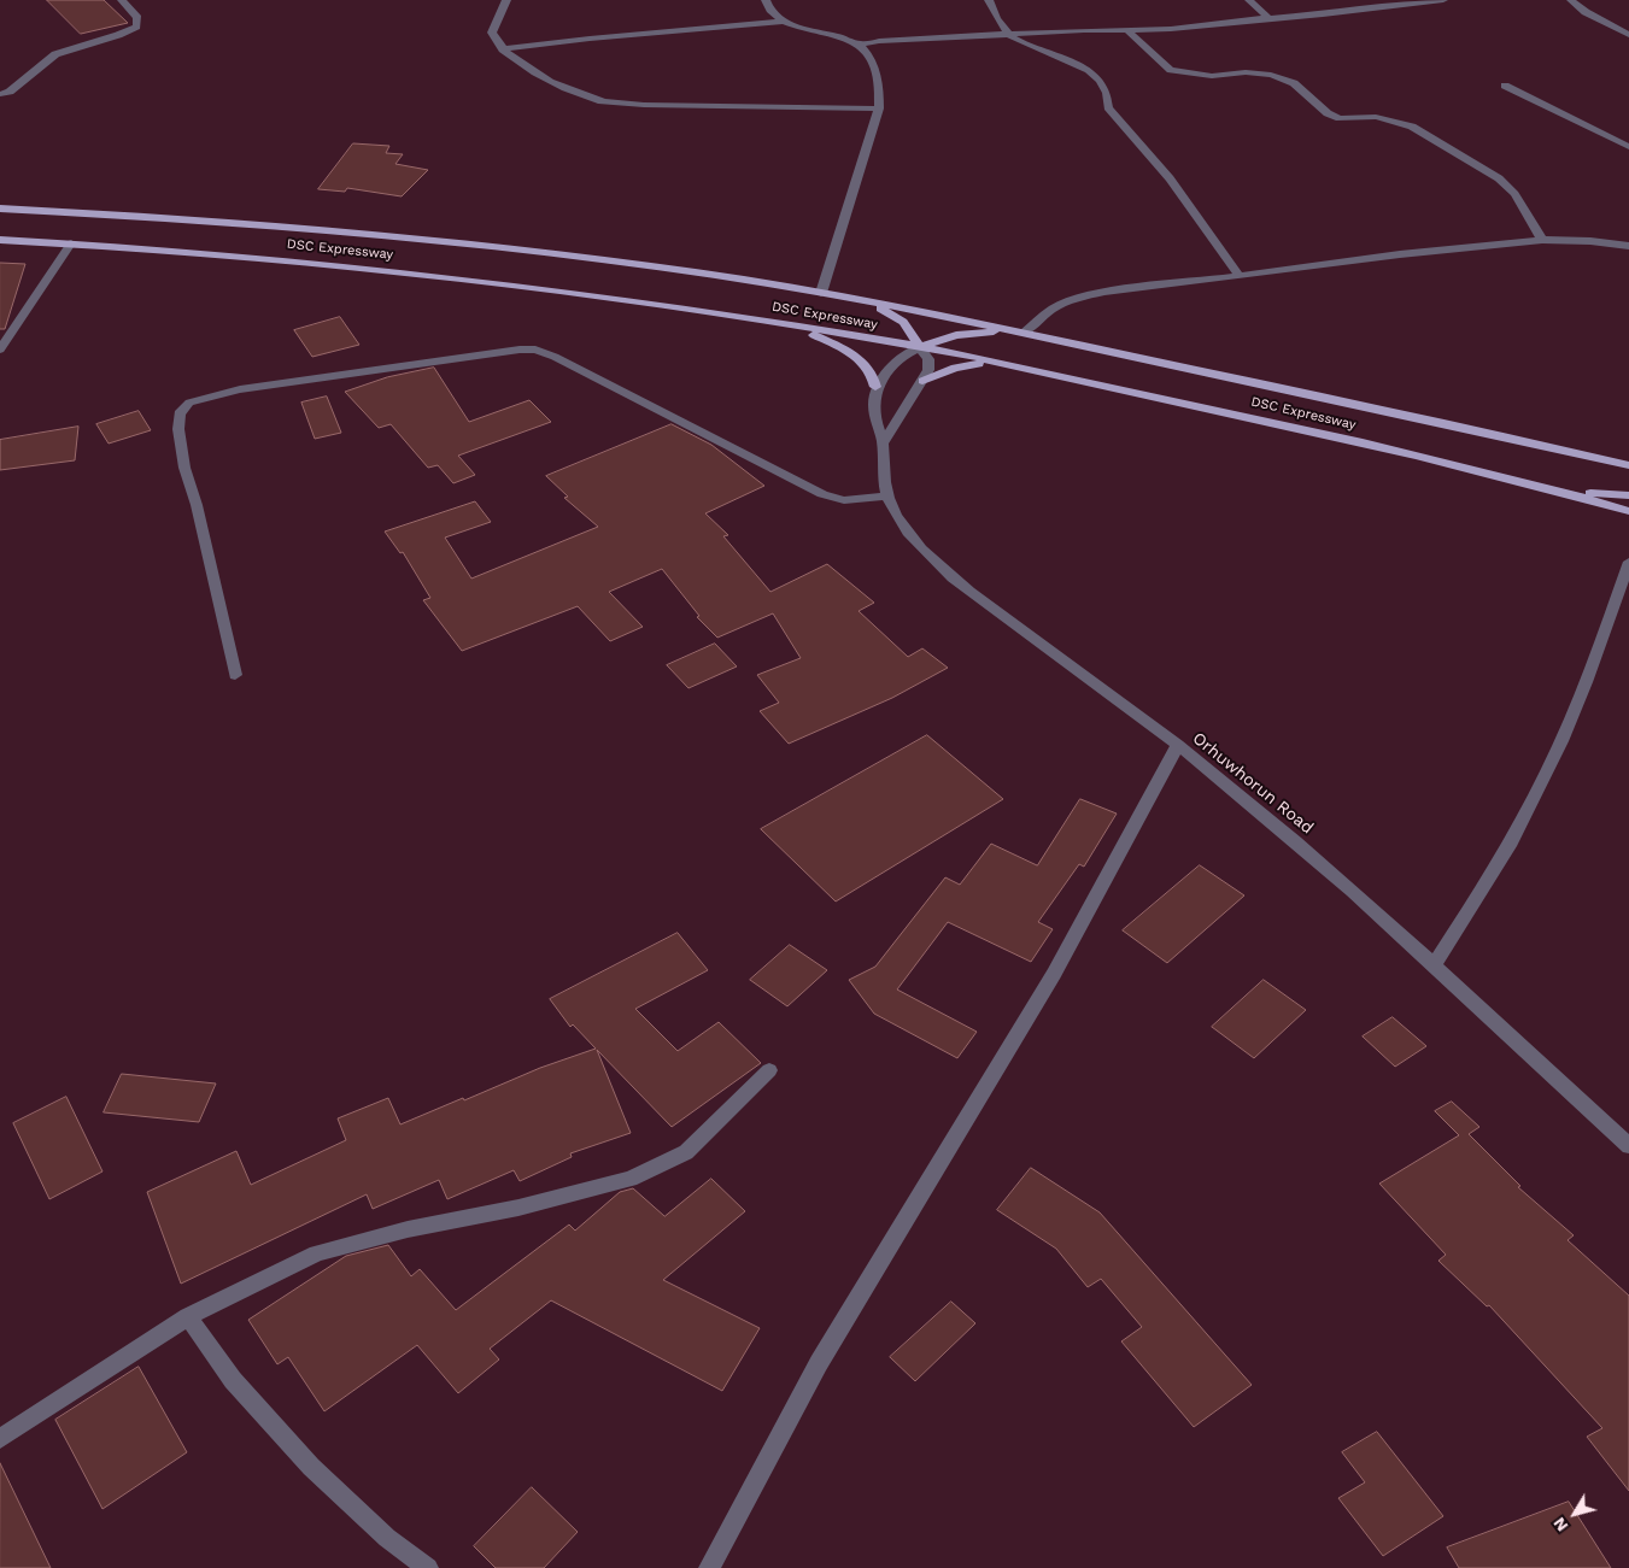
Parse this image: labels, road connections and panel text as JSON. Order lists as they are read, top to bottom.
{
  "streets": {
    "main road": ["DSC Expressway"],
    "street": ["Orhuwhorun Road"]
  },
  "north": "bottom left"
}
